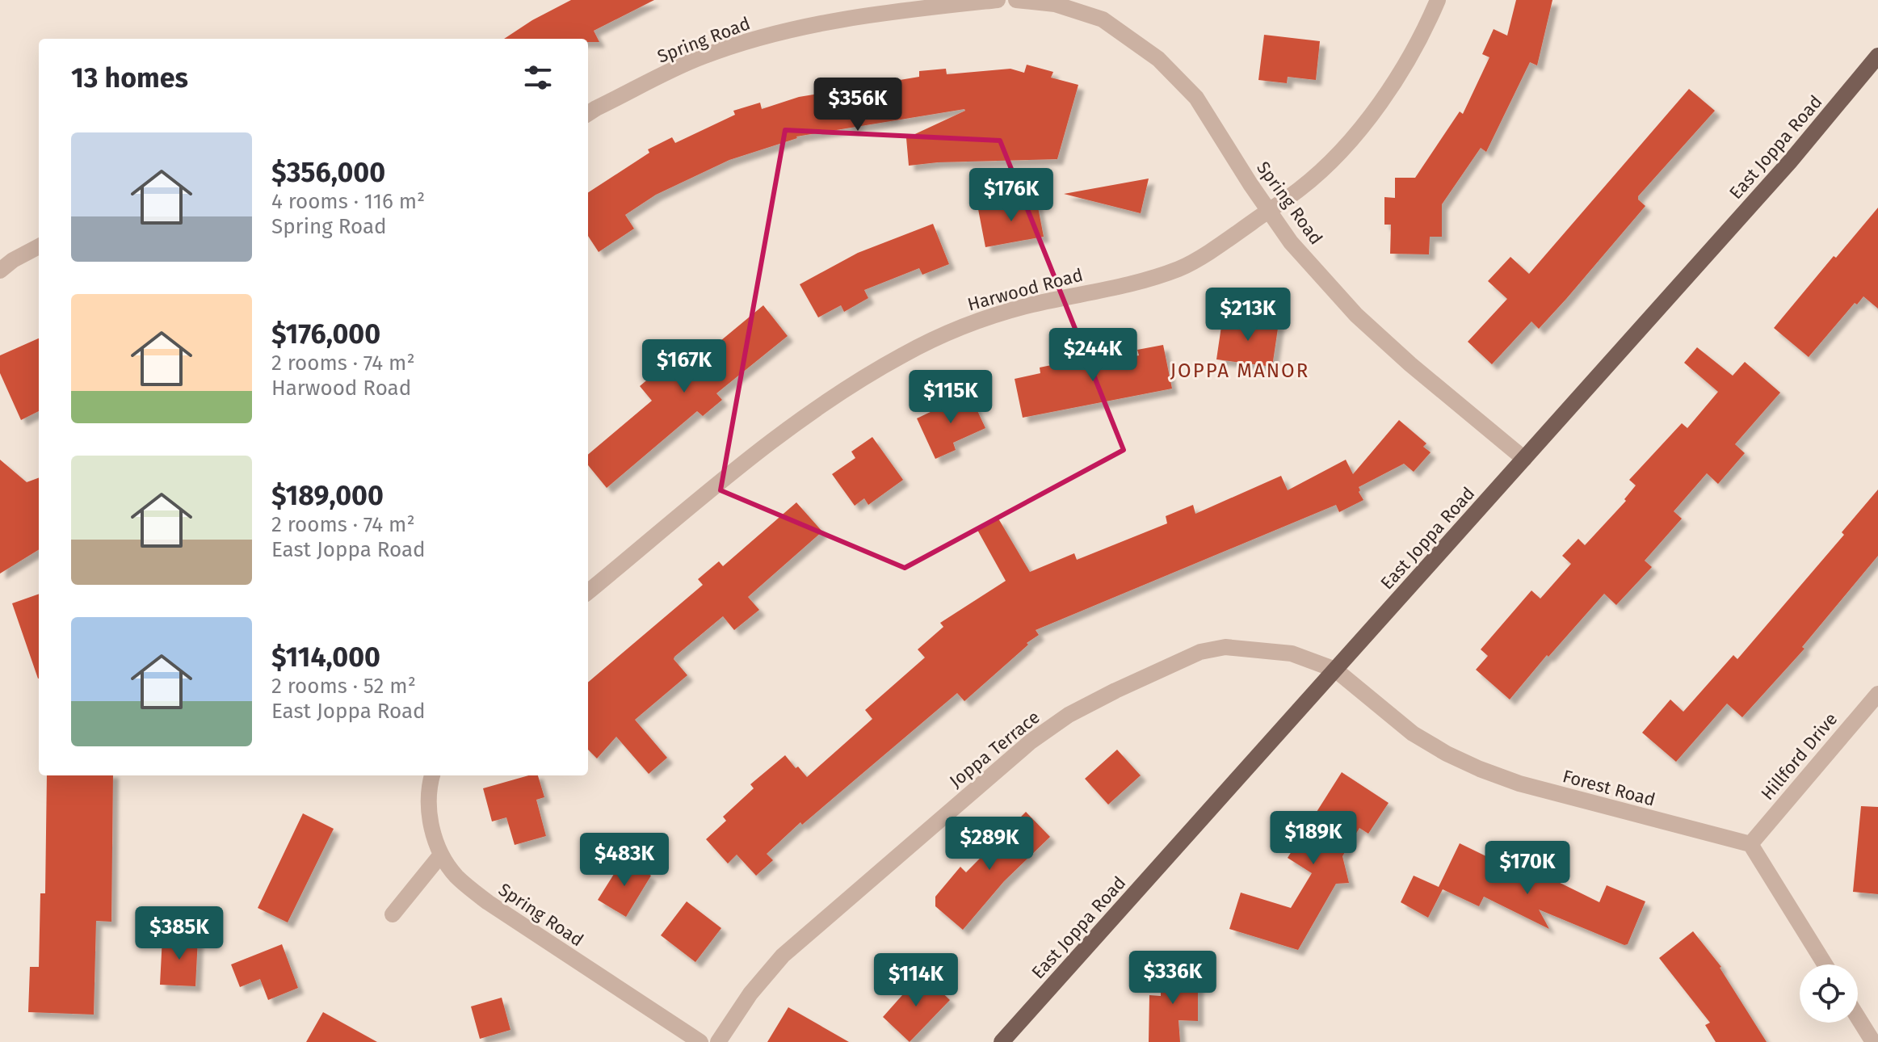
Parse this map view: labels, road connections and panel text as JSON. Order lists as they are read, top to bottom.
{
  "streets": {
    "main road": ["East Joppa Road"],
    "street": [
      "Spring Road",
      "Harwood Road",
      "Joppa Terrace",
      "Hillford Drive",
      "Forest Road"
    ]
  },
  "crossings": [
    ["Spring Road", "East Joppa Road"],
    ["Spring Road", "Harwood Road"],
    ["East Joppa Road", "Joppa Terrace"],
    ["East Joppa Road", "Forest Road"],
    ["Joppa Terrace", "Forest Road"],
    ["Hillford Drive", "Forest Road"]
  ],
  "districts": ["JOPPA MANOR"],
  "page": {
    "heading": "13 homes",
    "price": [
      "$356K",
      "$176K",
      "$213K",
      "$244K",
      "$167K",
      "$115K",
      "$189K",
      "$289K",
      "$483K",
      "$170K",
      "$385K",
      "$336K",
      "$114K"
    ],
    "list": [
      {
        "name": "$356,000",
        "note": "4 rooms · 116 m² · Spring Road"
      },
      {
        "name": "$176,000",
        "note": "2 rooms · 74 m² · Harwood Road"
      },
      {
        "name": "$189,000",
        "note": "2 rooms · 74 m² · East Joppa Road"
      },
      {
        "name": "$114,000",
        "note": "2 rooms · 52 m² · East Joppa Road"
      }
    ]
  }
}
